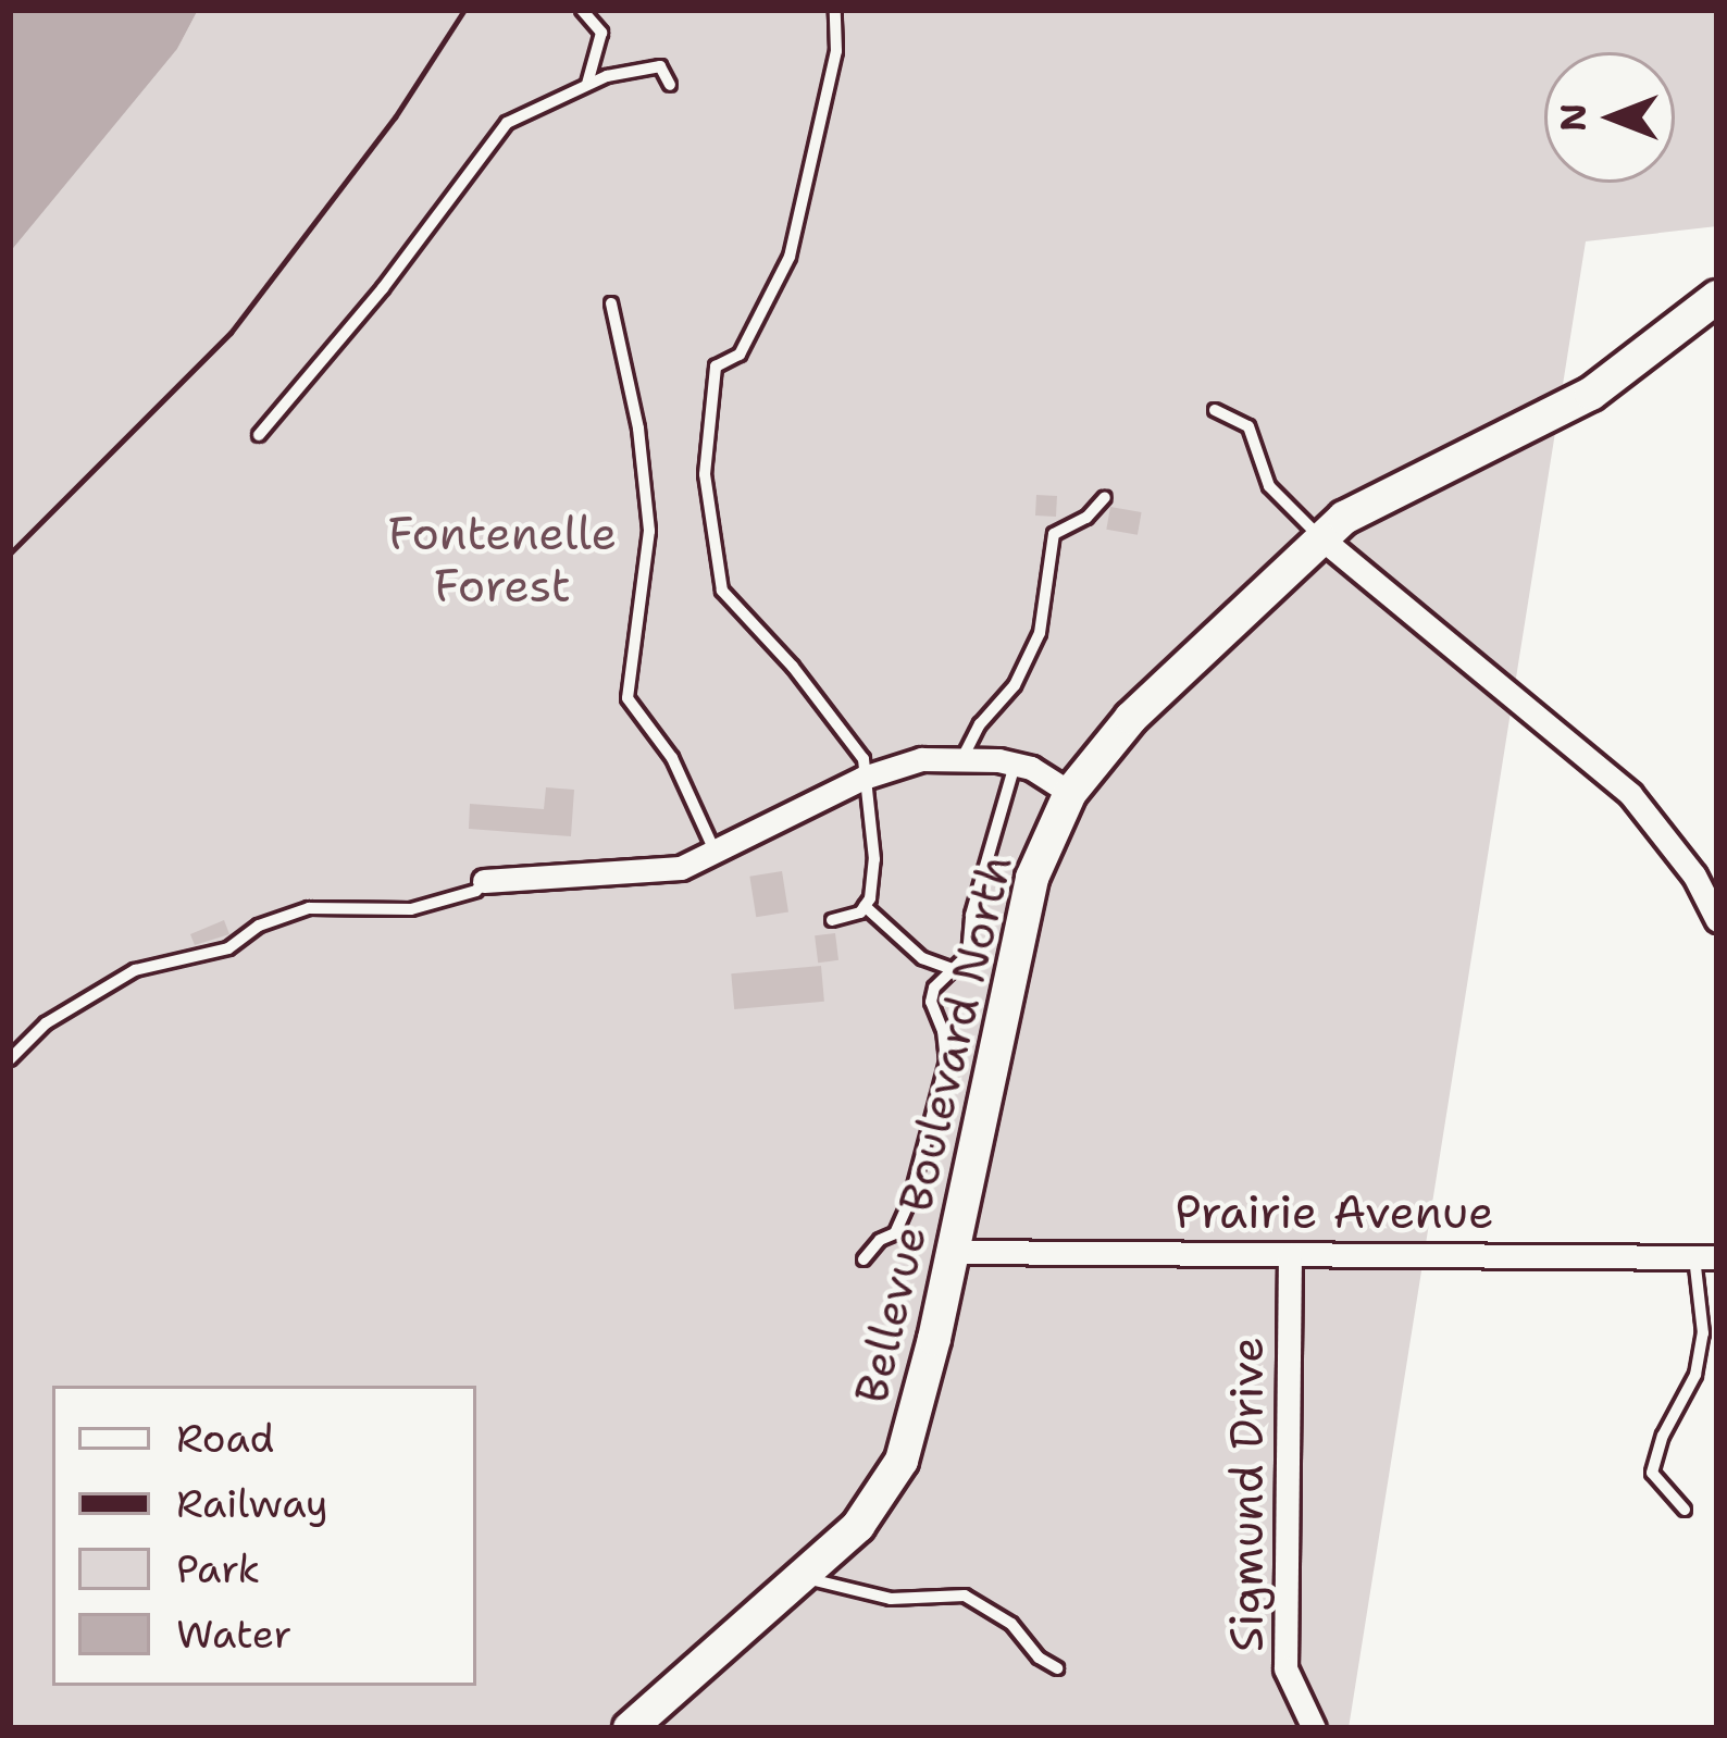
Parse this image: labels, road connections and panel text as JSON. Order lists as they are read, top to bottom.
{
  "streets": {
    "main road": ["Bellevue Boulevard North"],
    "street": ["Prairie Avenue", "Sigmund Drive"]
  },
  "crossings": [
    ["Bellevue Boulevard North", "Prairie Avenue"],
    ["Prairie Avenue", "Sigmund Drive"]
  ],
  "parks": ["Fontenelle Forest"],
  "legend": [
    "Road",
    "Railway",
    "Park",
    "Water"
  ],
  "north": "left"
}
